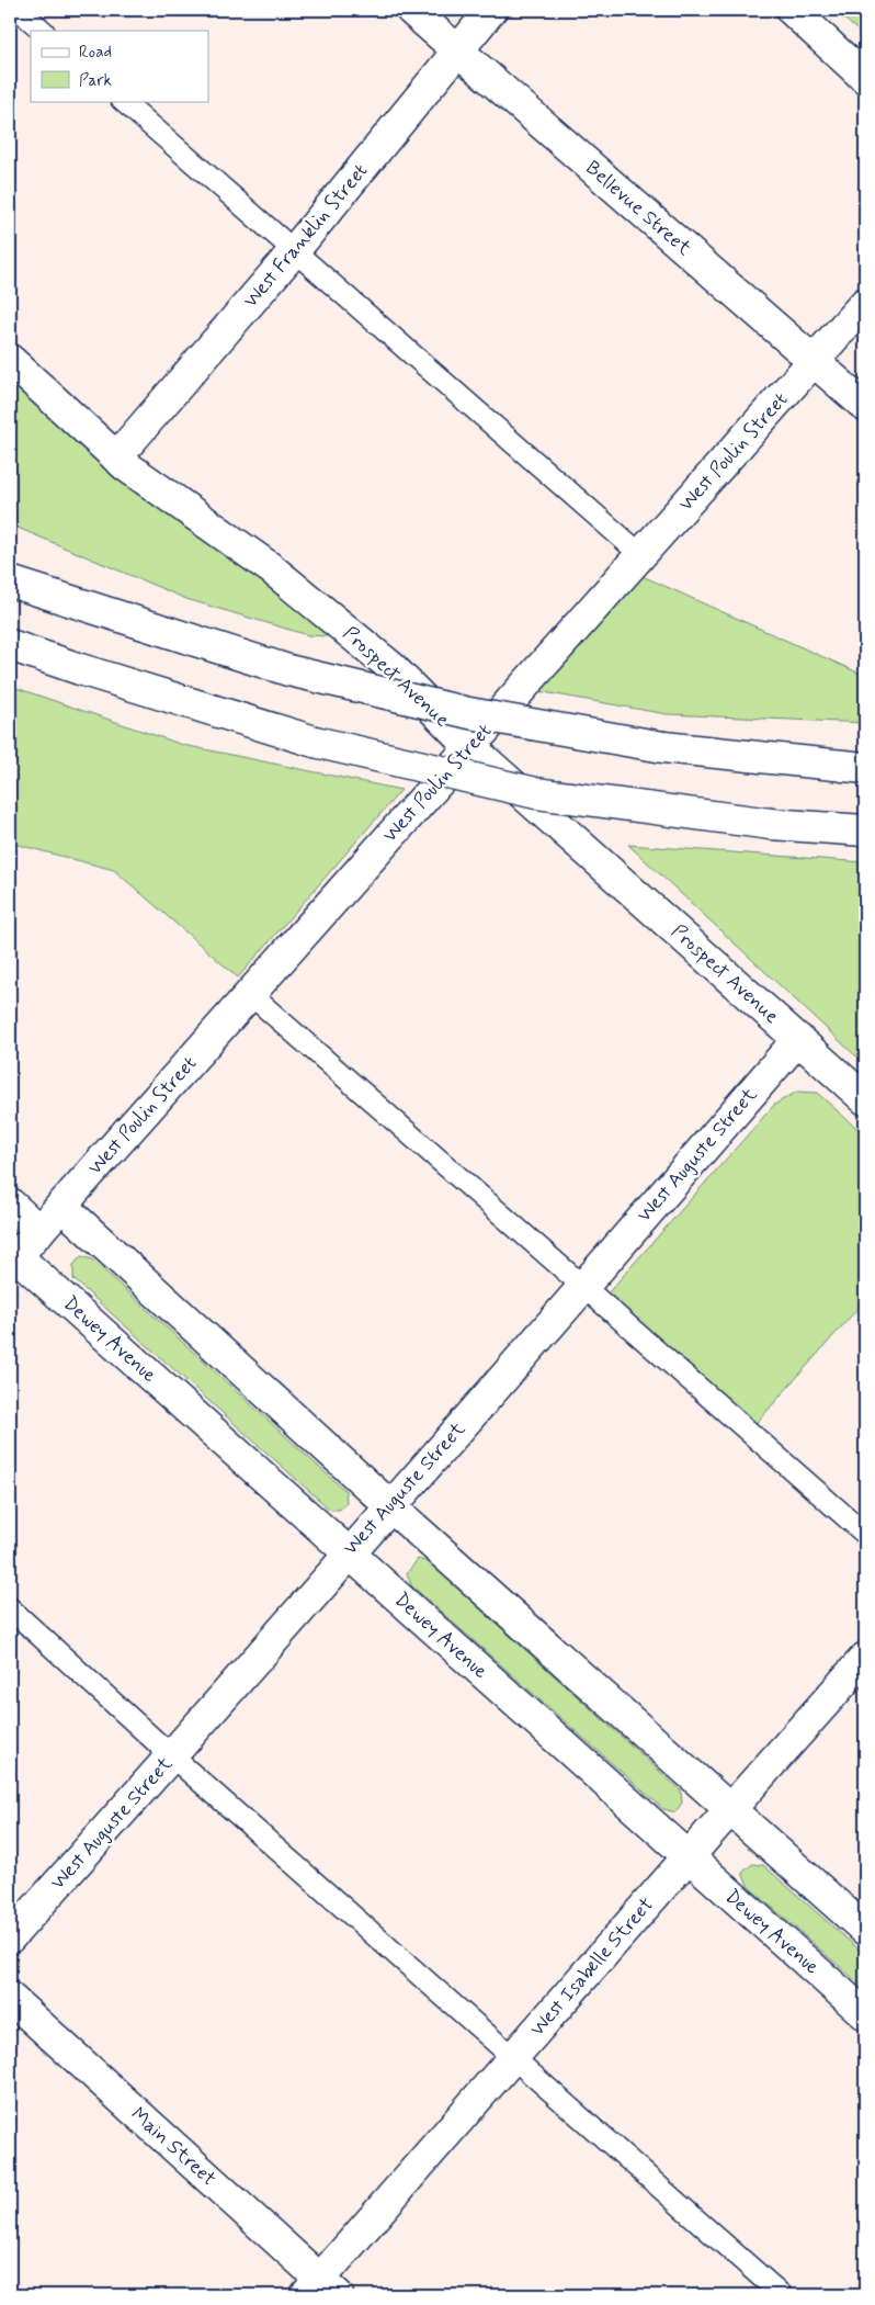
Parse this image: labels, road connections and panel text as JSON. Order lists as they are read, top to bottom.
{
  "streets": {
    "main road": [
      "Bellevue Street",
      "West Franklin Street",
      "West Poulin Street",
      "Prospect Avenue",
      "West Auguste Street",
      "Dewey Avenue",
      "West Isabelle Street",
      "Main Street"
    ]
  },
  "crossings": [
    ["Bellevue Street", "West Franklin Street"],
    ["Bellevue Street", "West Poulin Street"],
    ["West Franklin Street", "Prospect Avenue"],
    ["West Poulin Street", "Prospect Avenue"],
    ["West Poulin Street", "Dewey Avenue"],
    ["Prospect Avenue", "West Auguste Street"],
    ["West Auguste Street", "Dewey Avenue"],
    ["Dewey Avenue", "West Isabelle Street"],
    ["West Isabelle Street", "Main Street"]
  ],
  "legend": ["Road", "Park"]
}
